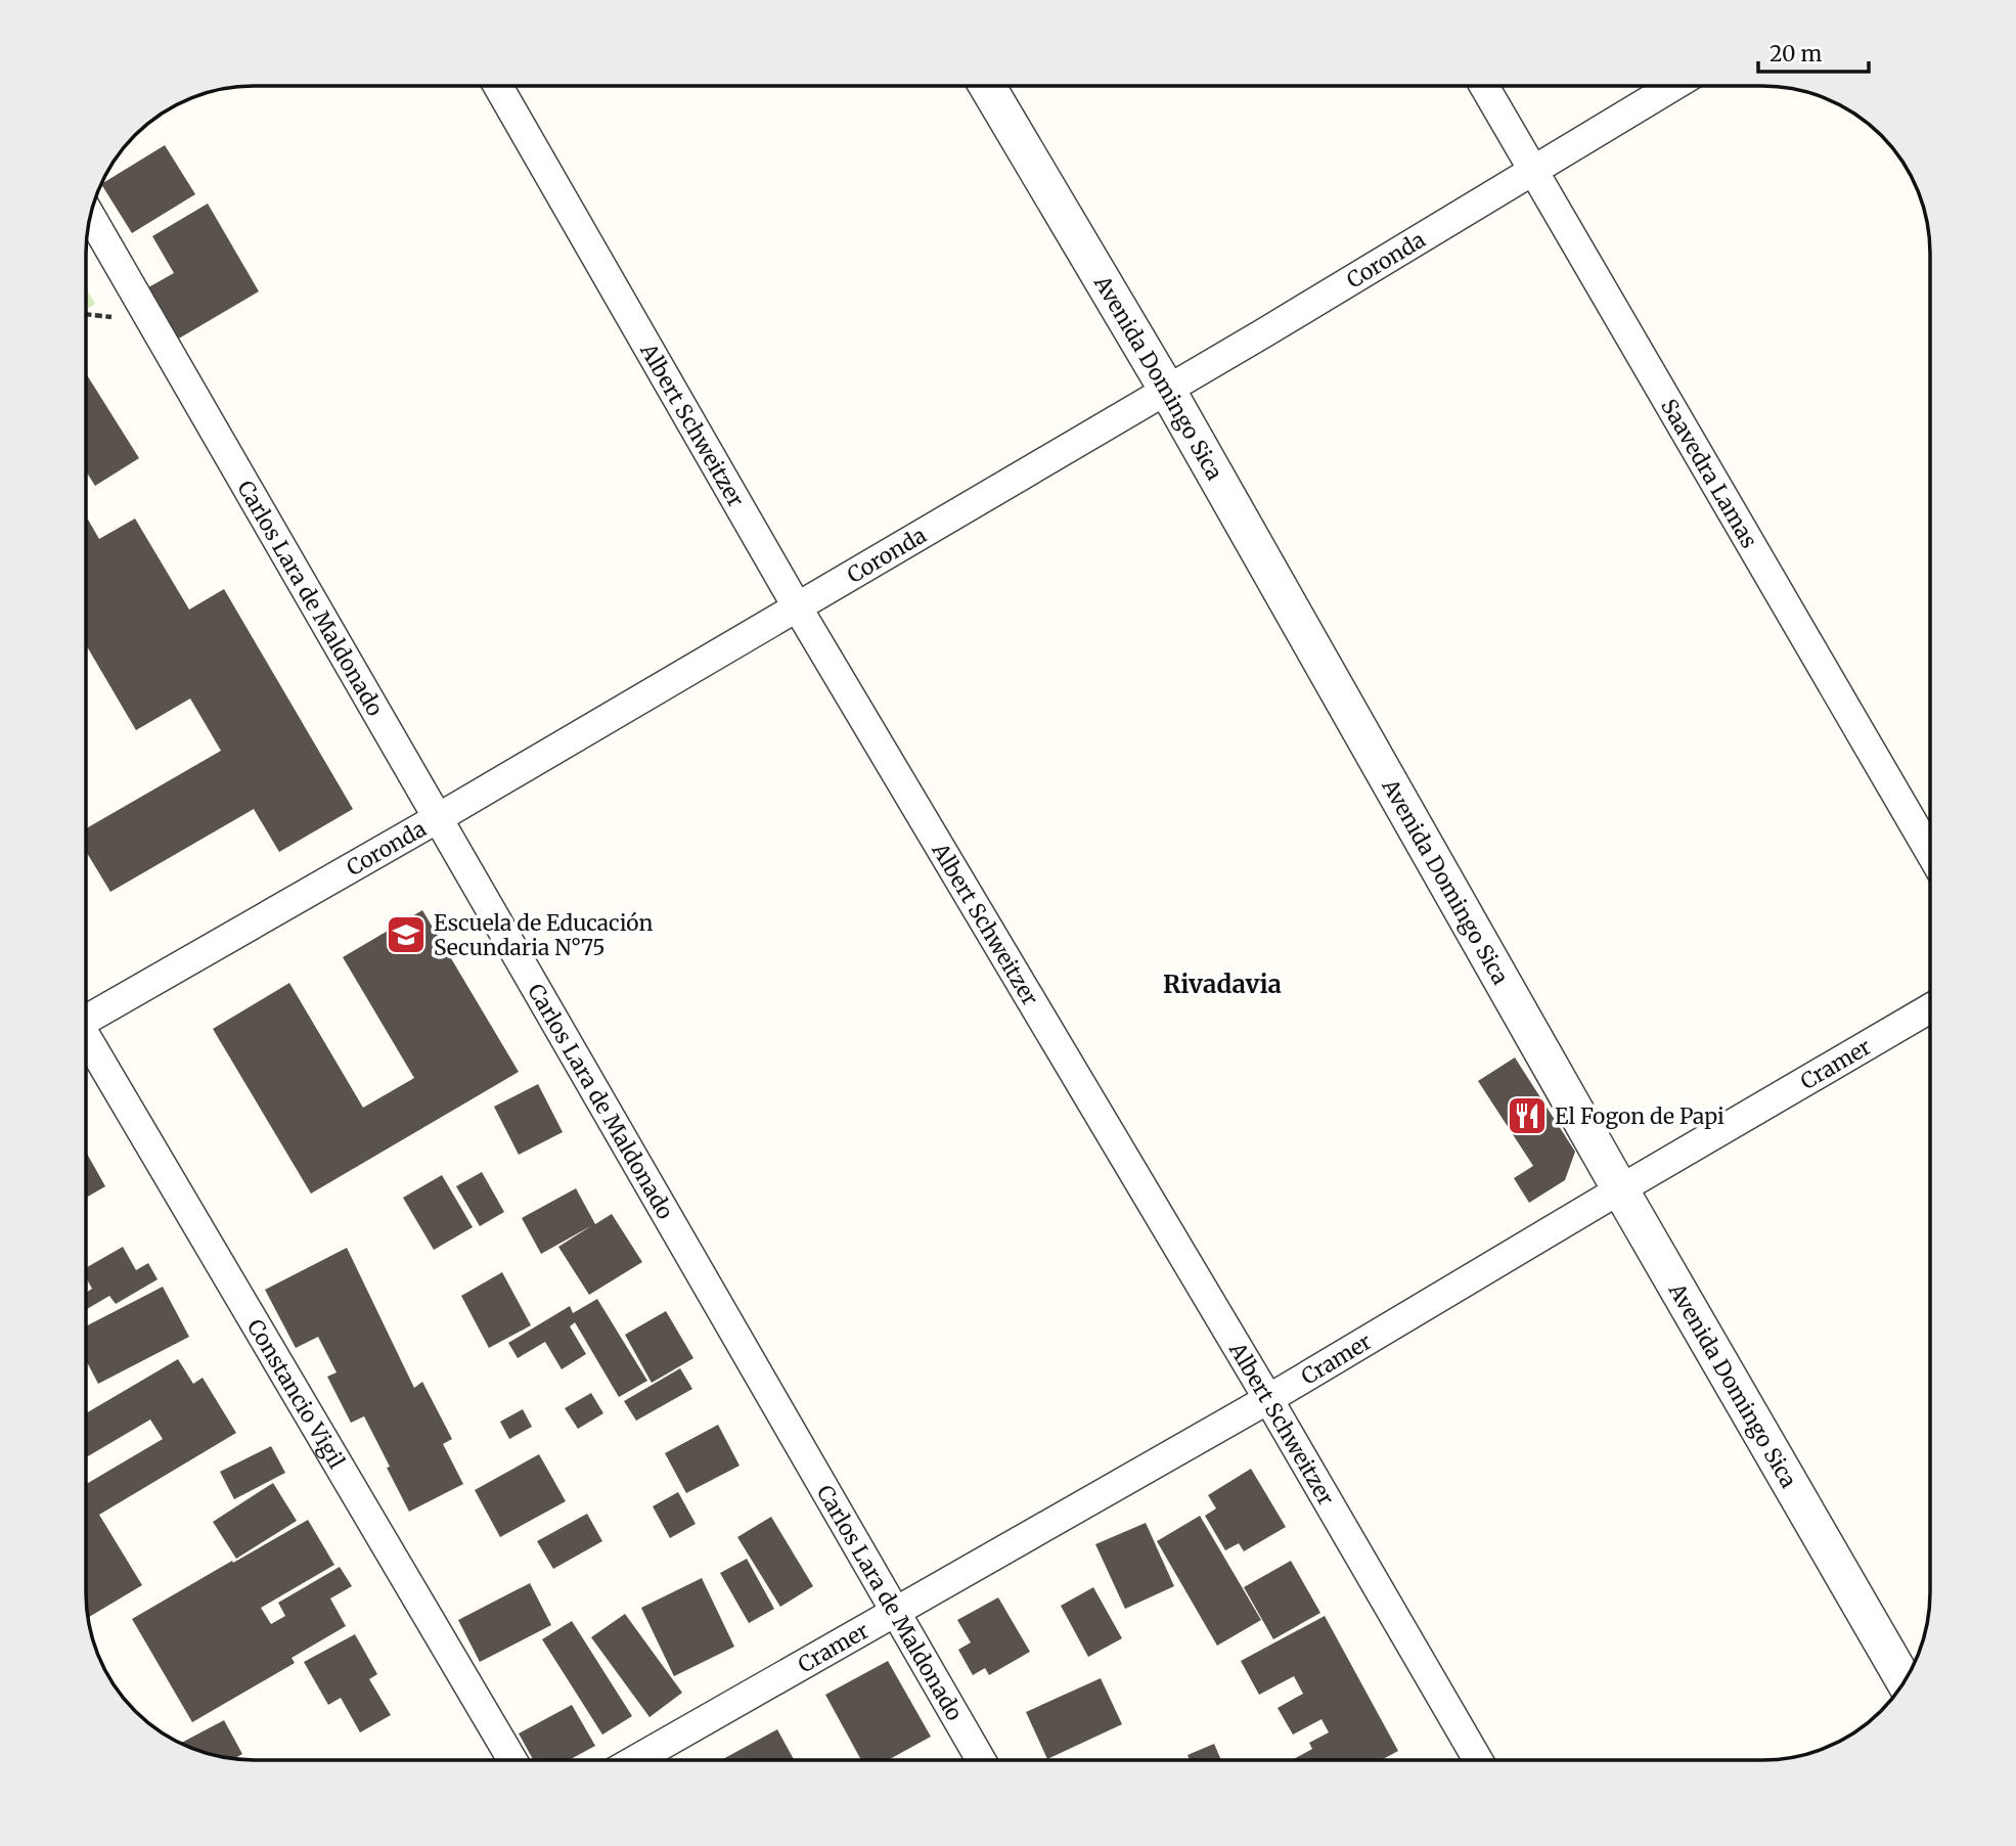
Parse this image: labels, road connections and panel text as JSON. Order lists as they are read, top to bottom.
{
  "streets": {
    "street": [
      "Coronda",
      "Avenida Domingo Sica",
      "Albert Schweitzer",
      "Saavedra Lamas",
      "Carlos Lara de Maldonado",
      "Cramer",
      "Constancio Vigil"
    ]
  },
  "crossings": [
    ["Coronda", "Avenida Domingo Sica"],
    ["Coronda", "Albert Schweitzer"],
    ["Coronda", "Saavedra Lamas"],
    ["Coronda", "Carlos Lara de Maldonado"],
    ["Avenida Domingo Sica", "Cramer"],
    ["Albert Schweitzer", "Cramer"],
    ["Carlos Lara de Maldonado", "Cramer"]
  ],
  "districts": ["Rivadavia"],
  "places": {
    "school or university": ["Escuela de Educación Secundaria N°75"],
    "restaurant": ["El Fogon de Papi"]
  },
  "scale_bar": "20 m"
}
